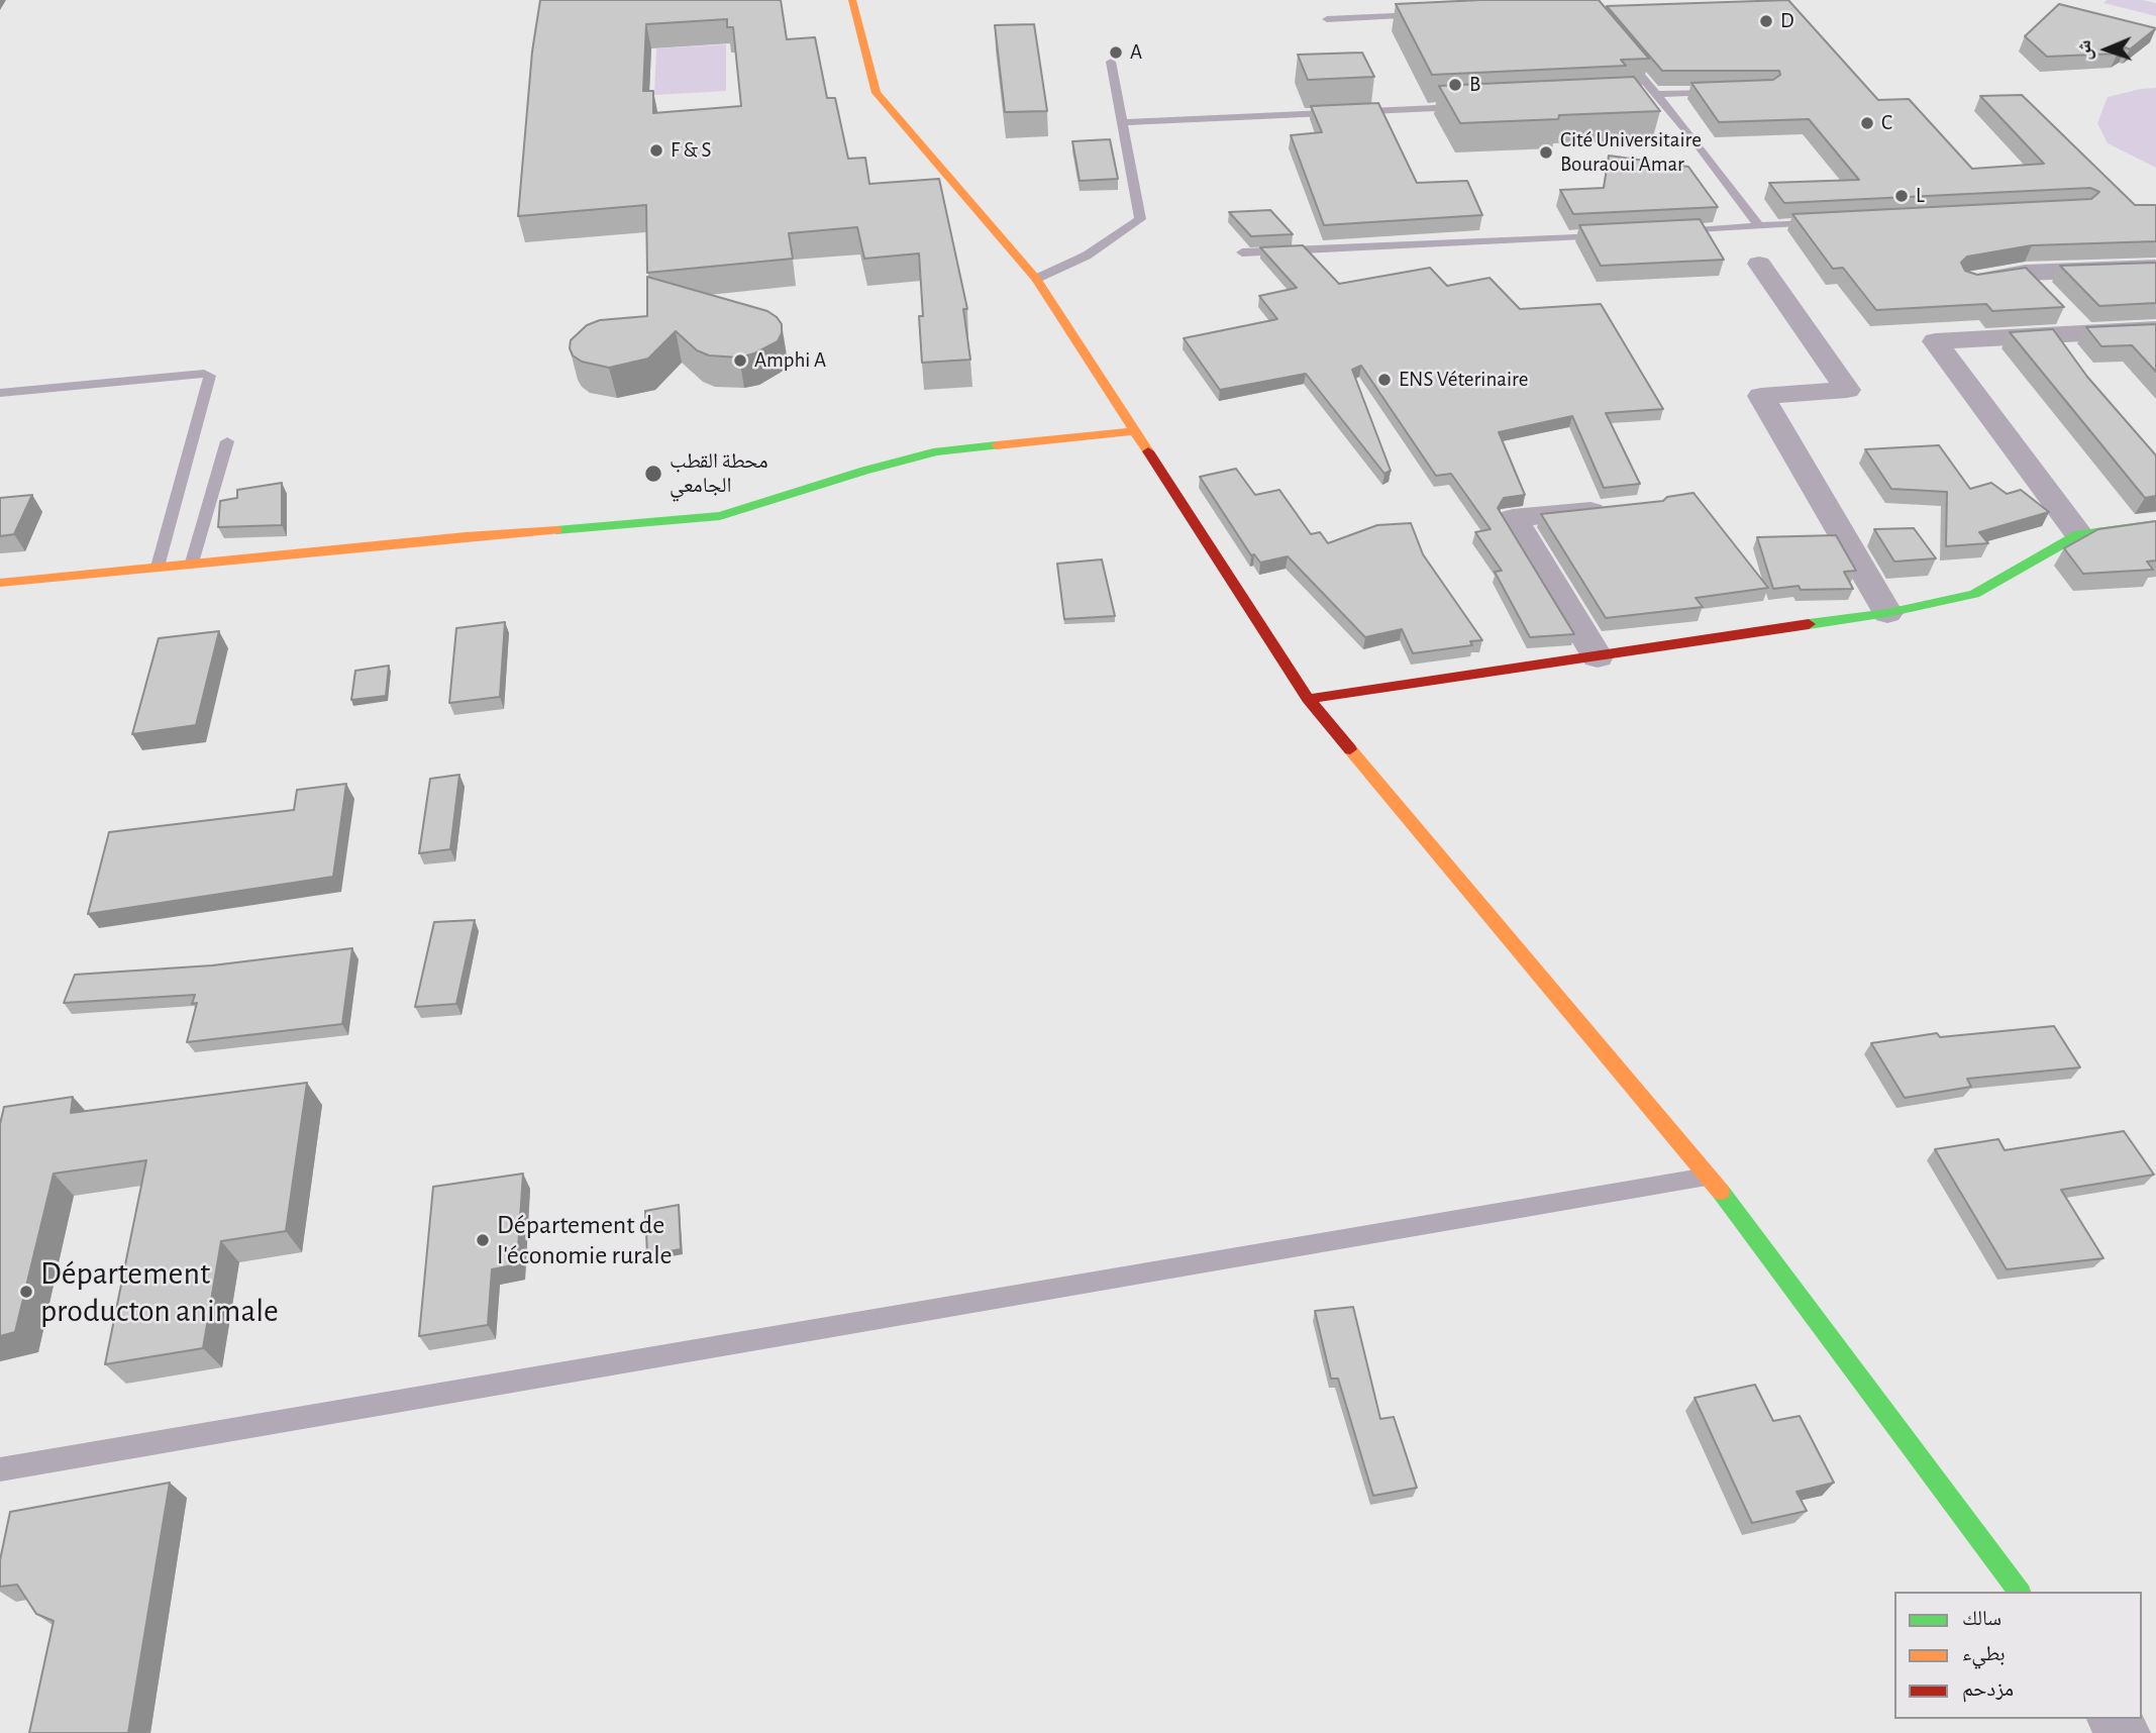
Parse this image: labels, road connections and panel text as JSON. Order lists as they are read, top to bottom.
{
  "places": [
    "D",
    "A",
    "B",
    "C",
    "F & S",
    "Cité Universitaire Bouraoui Amar",
    "L",
    "Amphi A",
    "ENS Véterinaire",
    "محطة القطب الجامعي",
    "Département de l'économie rurale",
    "Département producton animale"
  ],
  "legend": ["سالك", "بطيء", "مزدحم"],
  "north": "left"
}
